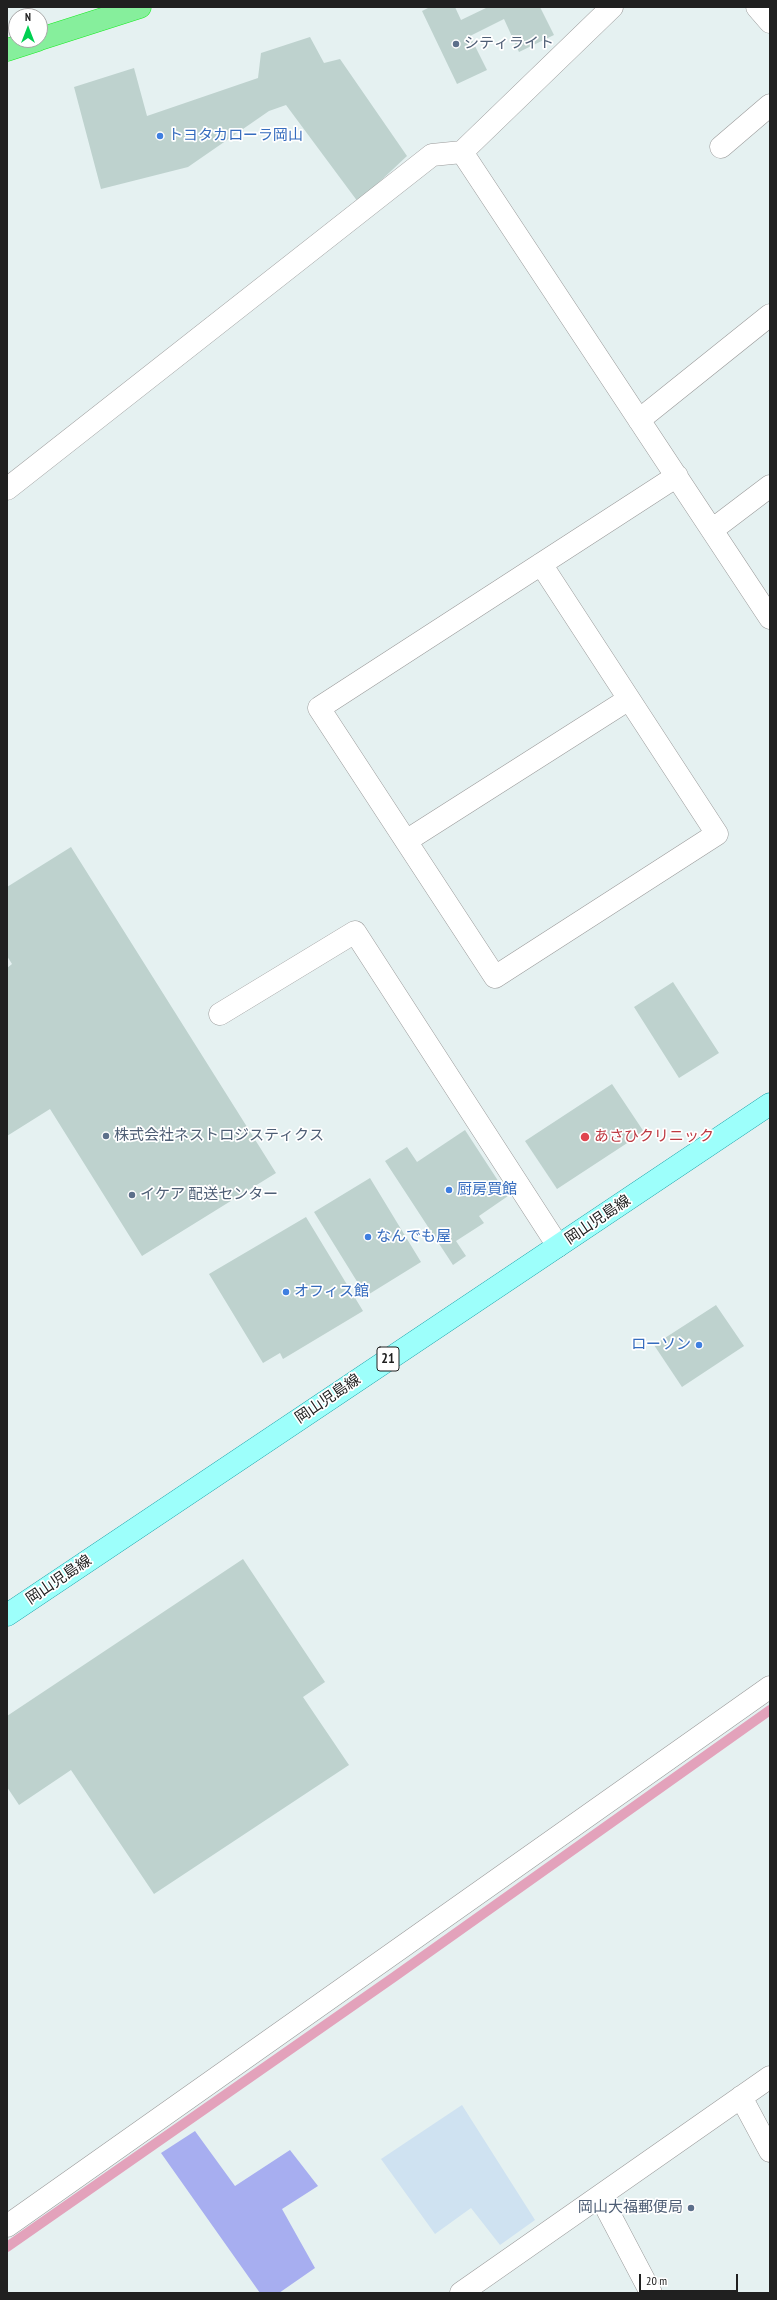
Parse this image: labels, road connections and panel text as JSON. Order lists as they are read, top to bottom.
{
  "streets": {
    "main road": ["岡山児島線", "21"]
  },
  "places": [
    "シティライト",
    "トヨタカローラ岡山",
    "株式会社ネストロジスティクス",
    "あさひクリニック",
    "厨房買館",
    "イケア 配送センター",
    "なんでも屋",
    "オフィス館",
    "ローソン",
    "岡山大福郵便局"
  ],
  "scale_bar": "20 m",
  "north": "top"
}
